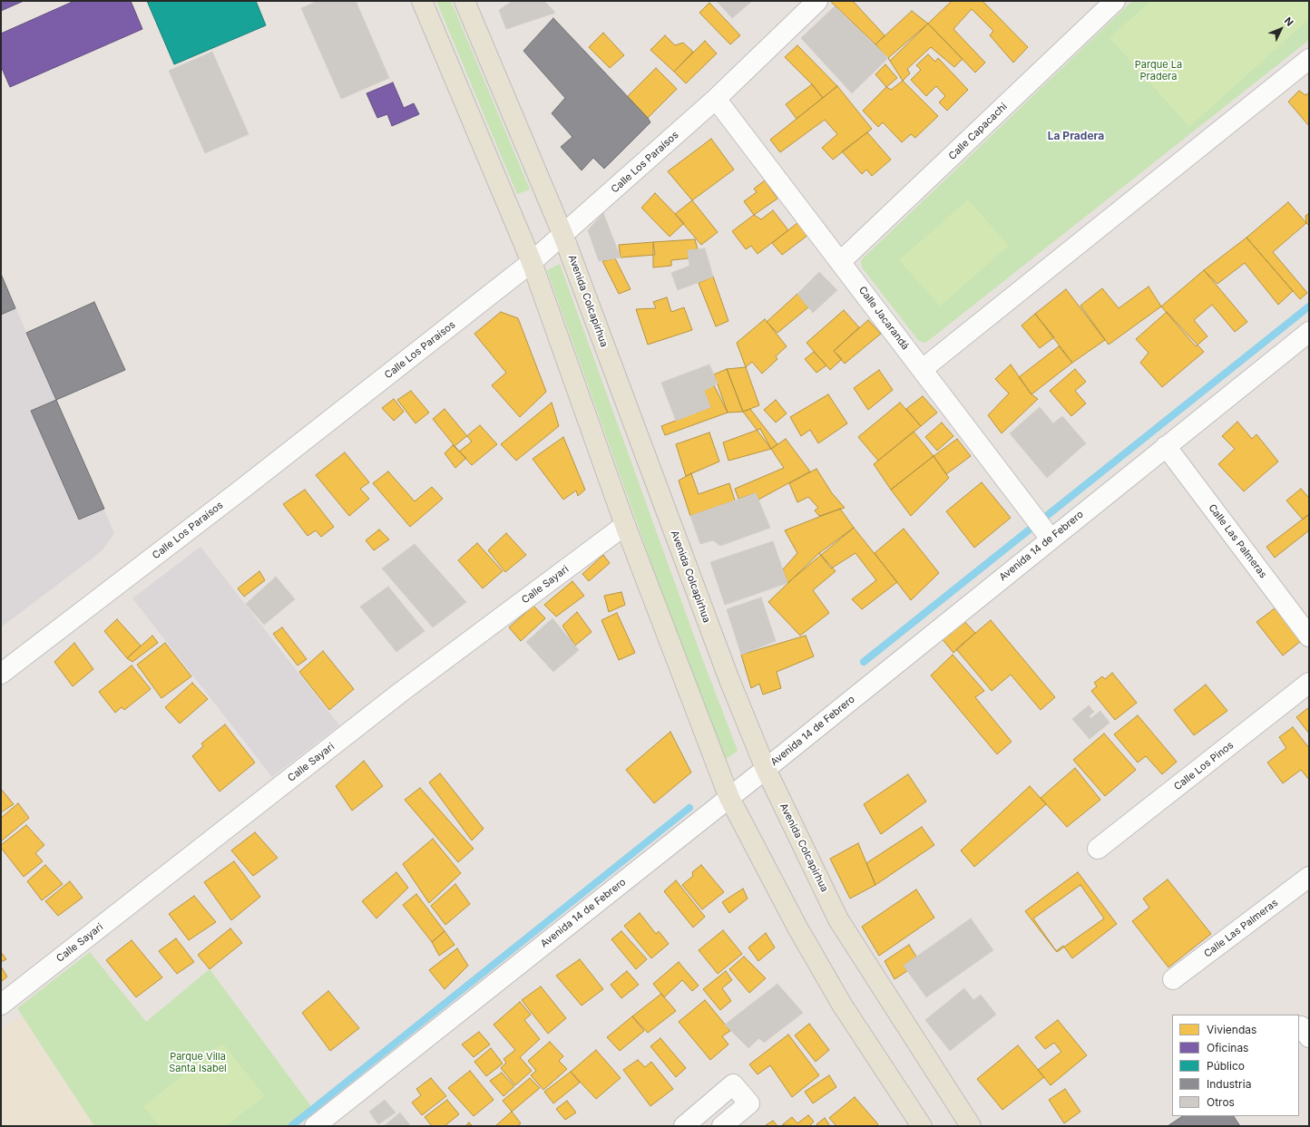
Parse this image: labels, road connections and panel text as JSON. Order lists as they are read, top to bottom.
{
  "streets": {
    "main road": ["Avenida Colcapirhua"],
    "street": [
      "Calle Capacachi",
      "Calle Los Paraísos",
      "Calle Jacarandá",
      "Calle Las Palmeras",
      "Avenida 14 de Febrero",
      "Calle Sayari",
      "Calle Los Pinos"
    ]
  },
  "crossings": [
    ["Calle Capacachi", "Calle Jacarandá"],
    ["Calle Los Paraísos", "Avenida Colcapirhua"],
    ["Calle Los Paraísos", "Calle Jacarandá"],
    ["Avenida Colcapirhua", "Avenida 14 de Febrero"],
    ["Calle Jacarandá", "Avenida 14 de Febrero"],
    ["Calle Las Palmeras", "Avenida 14 de Febrero"]
  ],
  "districts": ["La Pradera"],
  "parks": ["Parque La Pradera", "Parque Villa Santa Isabel"],
  "legend": [
    "Viviendas",
    "Oficinas",
    "Público",
    "Industria",
    "Otros"
  ],
  "north": "top right"
}
